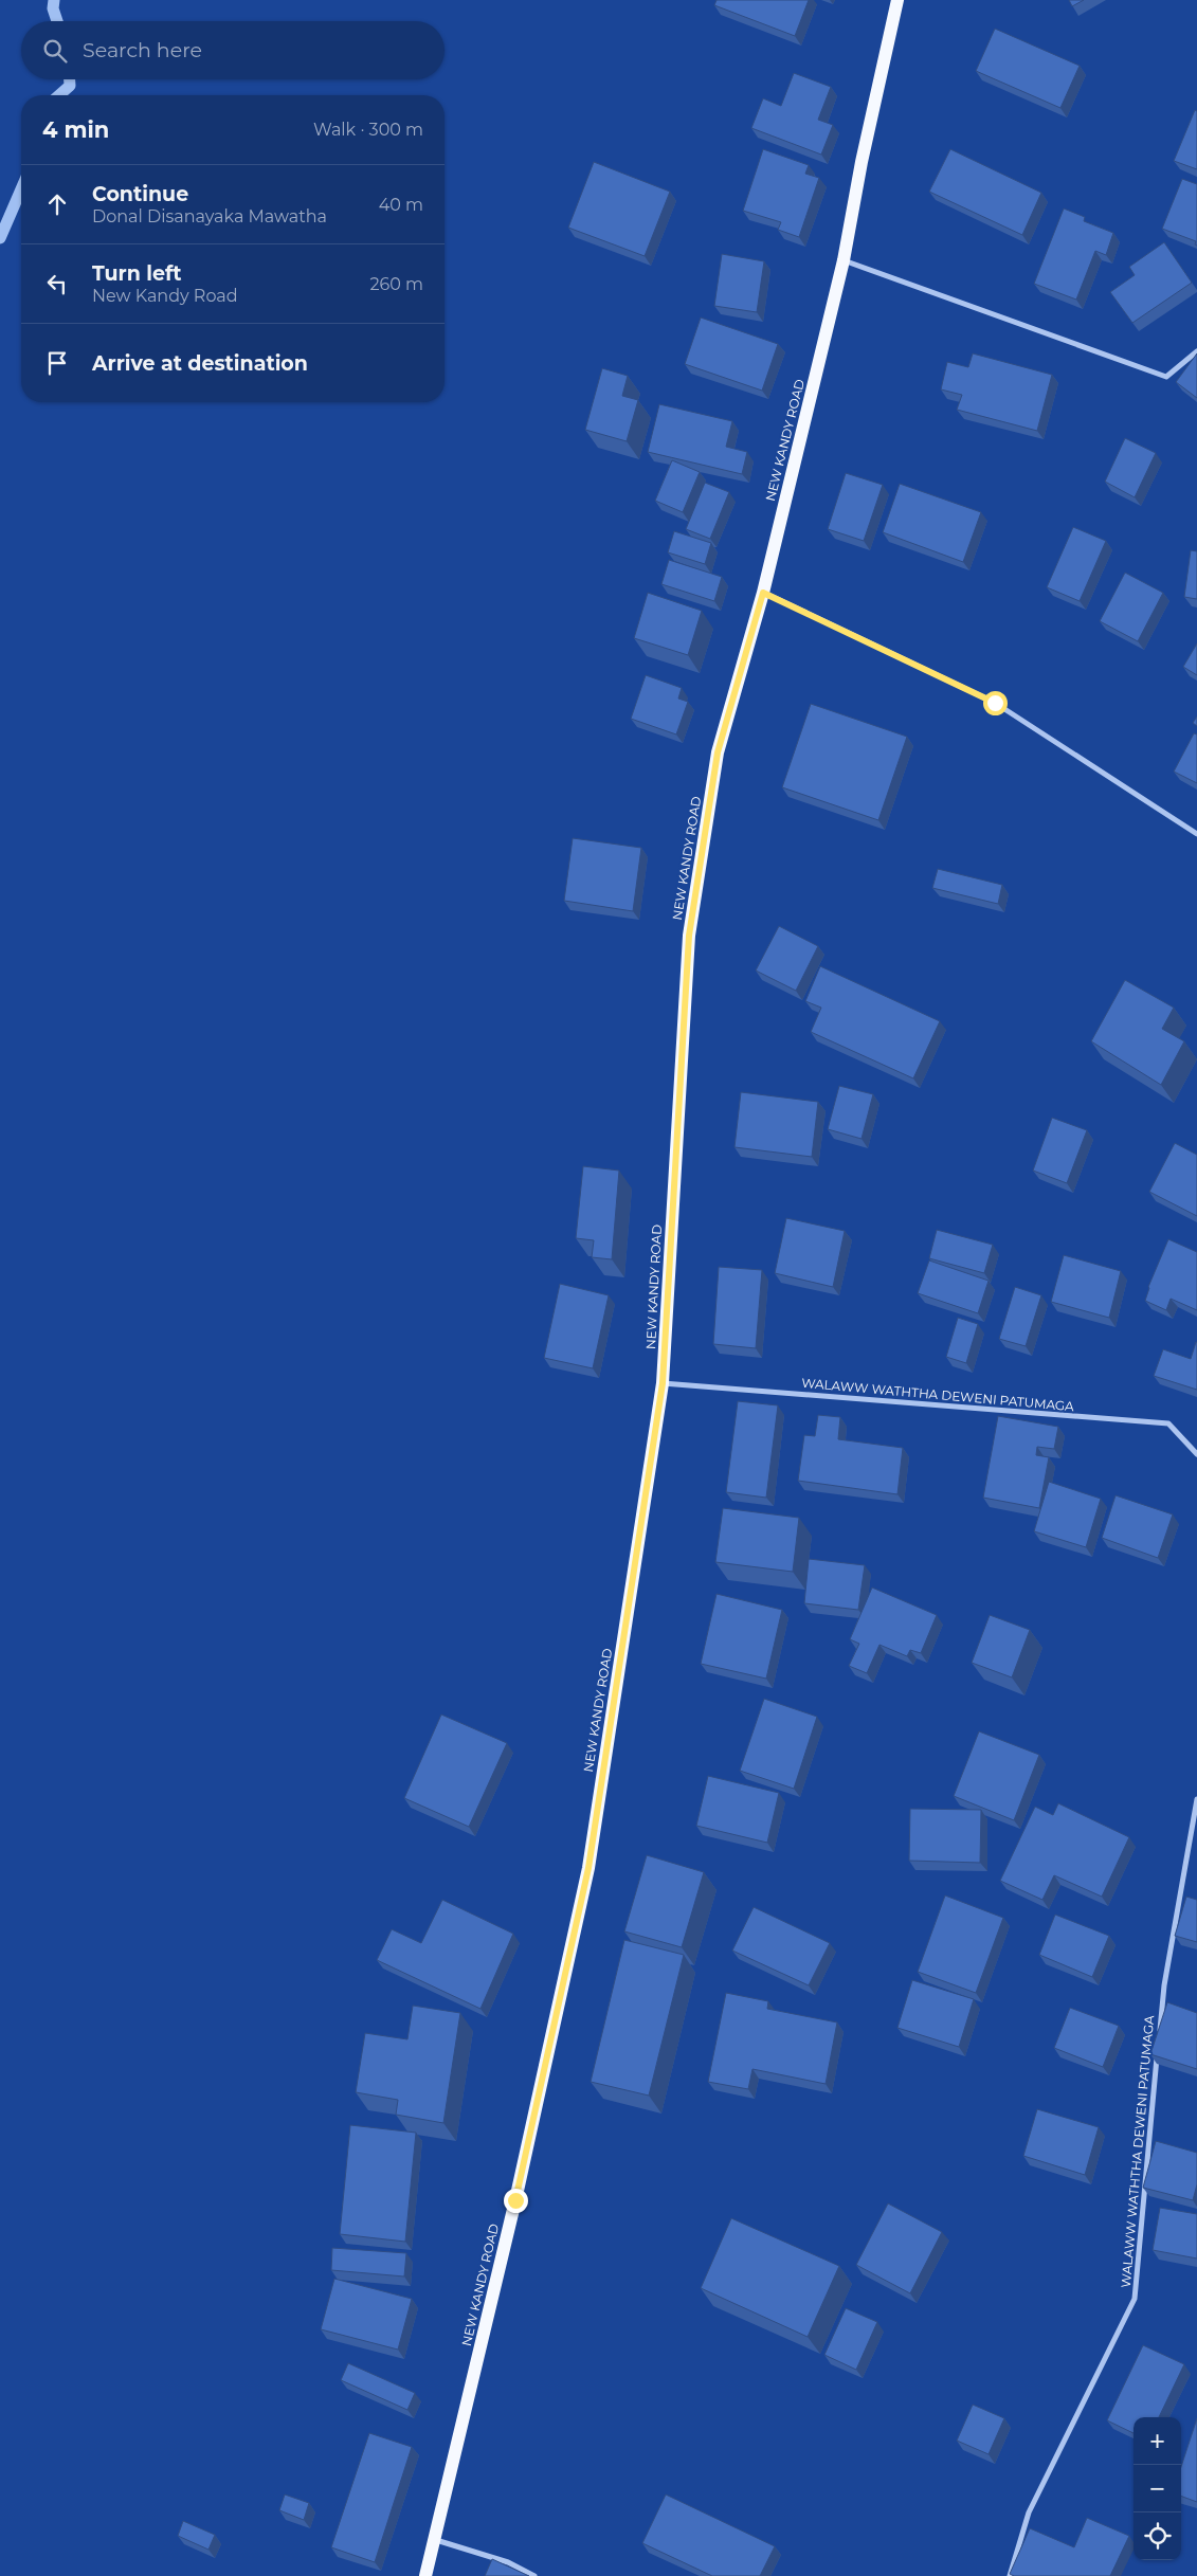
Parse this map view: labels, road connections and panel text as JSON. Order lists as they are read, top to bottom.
{
  "streets": {
    "main road": ["NEW KANDY ROAD"],
    "street": ["WALAWW WATHTHA DEWENI PATUMAGA"]
  },
  "crossings": [
    ["NEW KANDY ROAD", "WALAWW WATHTHA DEWENI PATUMAGA"]
  ],
  "page": {
    "search": "Search here",
    "heading": ["4 min", "Walk · 300 m"],
    "list": [
      ["Continue", "Donal Disanayaka Mawatha", "40 m"],
      ["Turn left", "New Kandy Road", "260 m"],
      "Arrive at destination"
    ],
    "map_buttons": ["+", "−"]
  }
}
